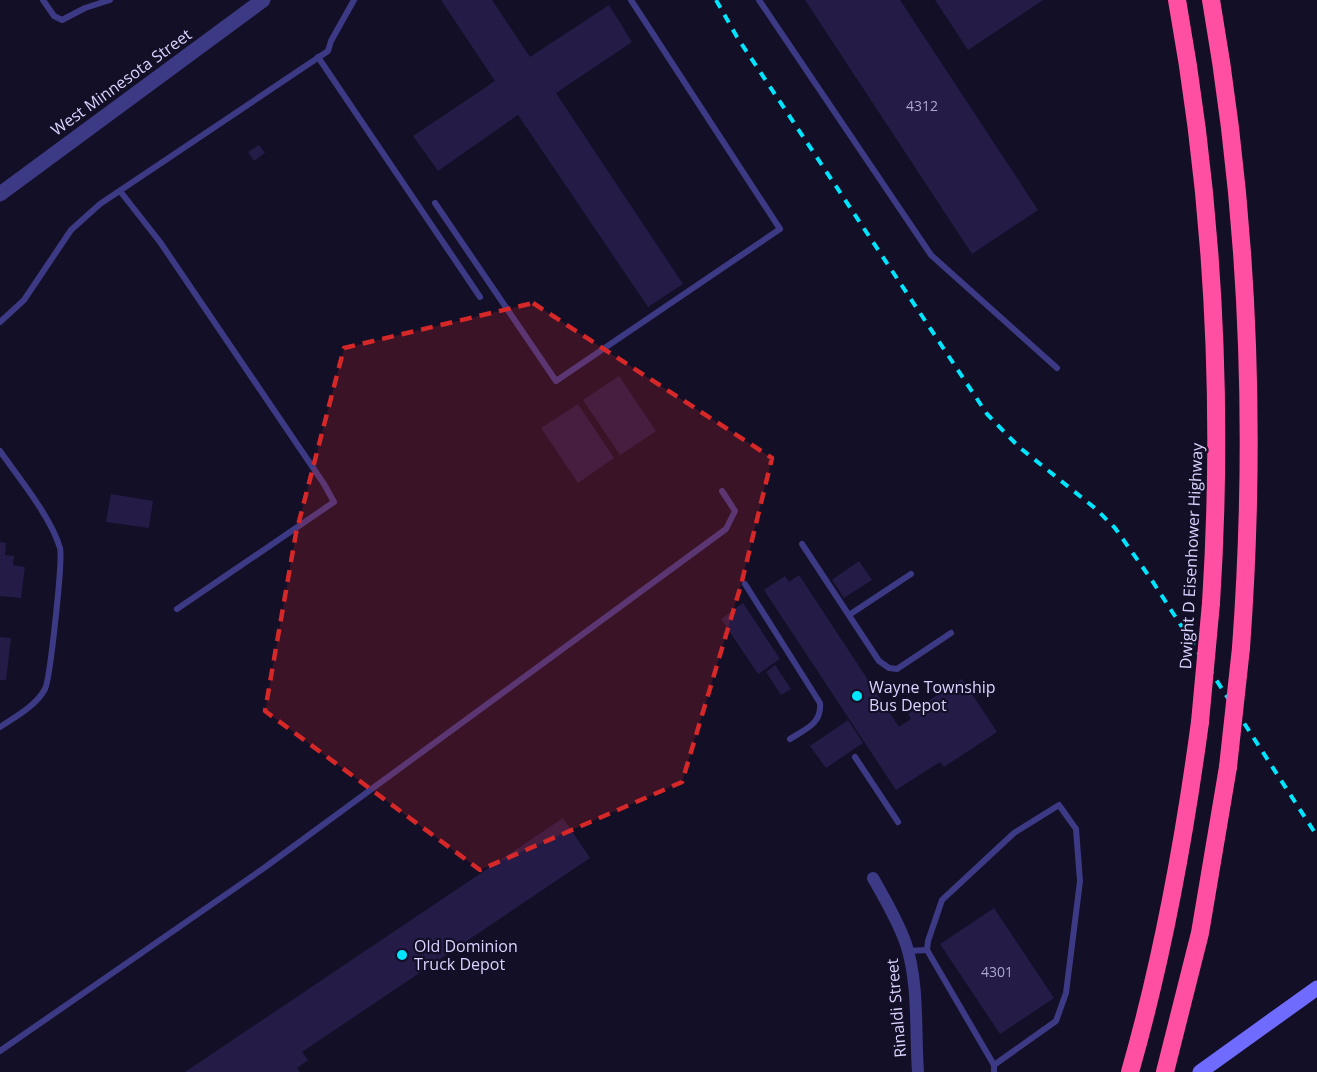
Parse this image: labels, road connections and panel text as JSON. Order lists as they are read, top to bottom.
{
  "streets": {
    "highway": ["Dwight D Eisenhower Highway"],
    "street": ["West Minnesota Street", "Rinaldi Street"]
  },
  "places": ["Wayne Township Bus Depot", "Old Dominion Truck Depot"],
  "house_numbers": ["4312", "4301"]
}
